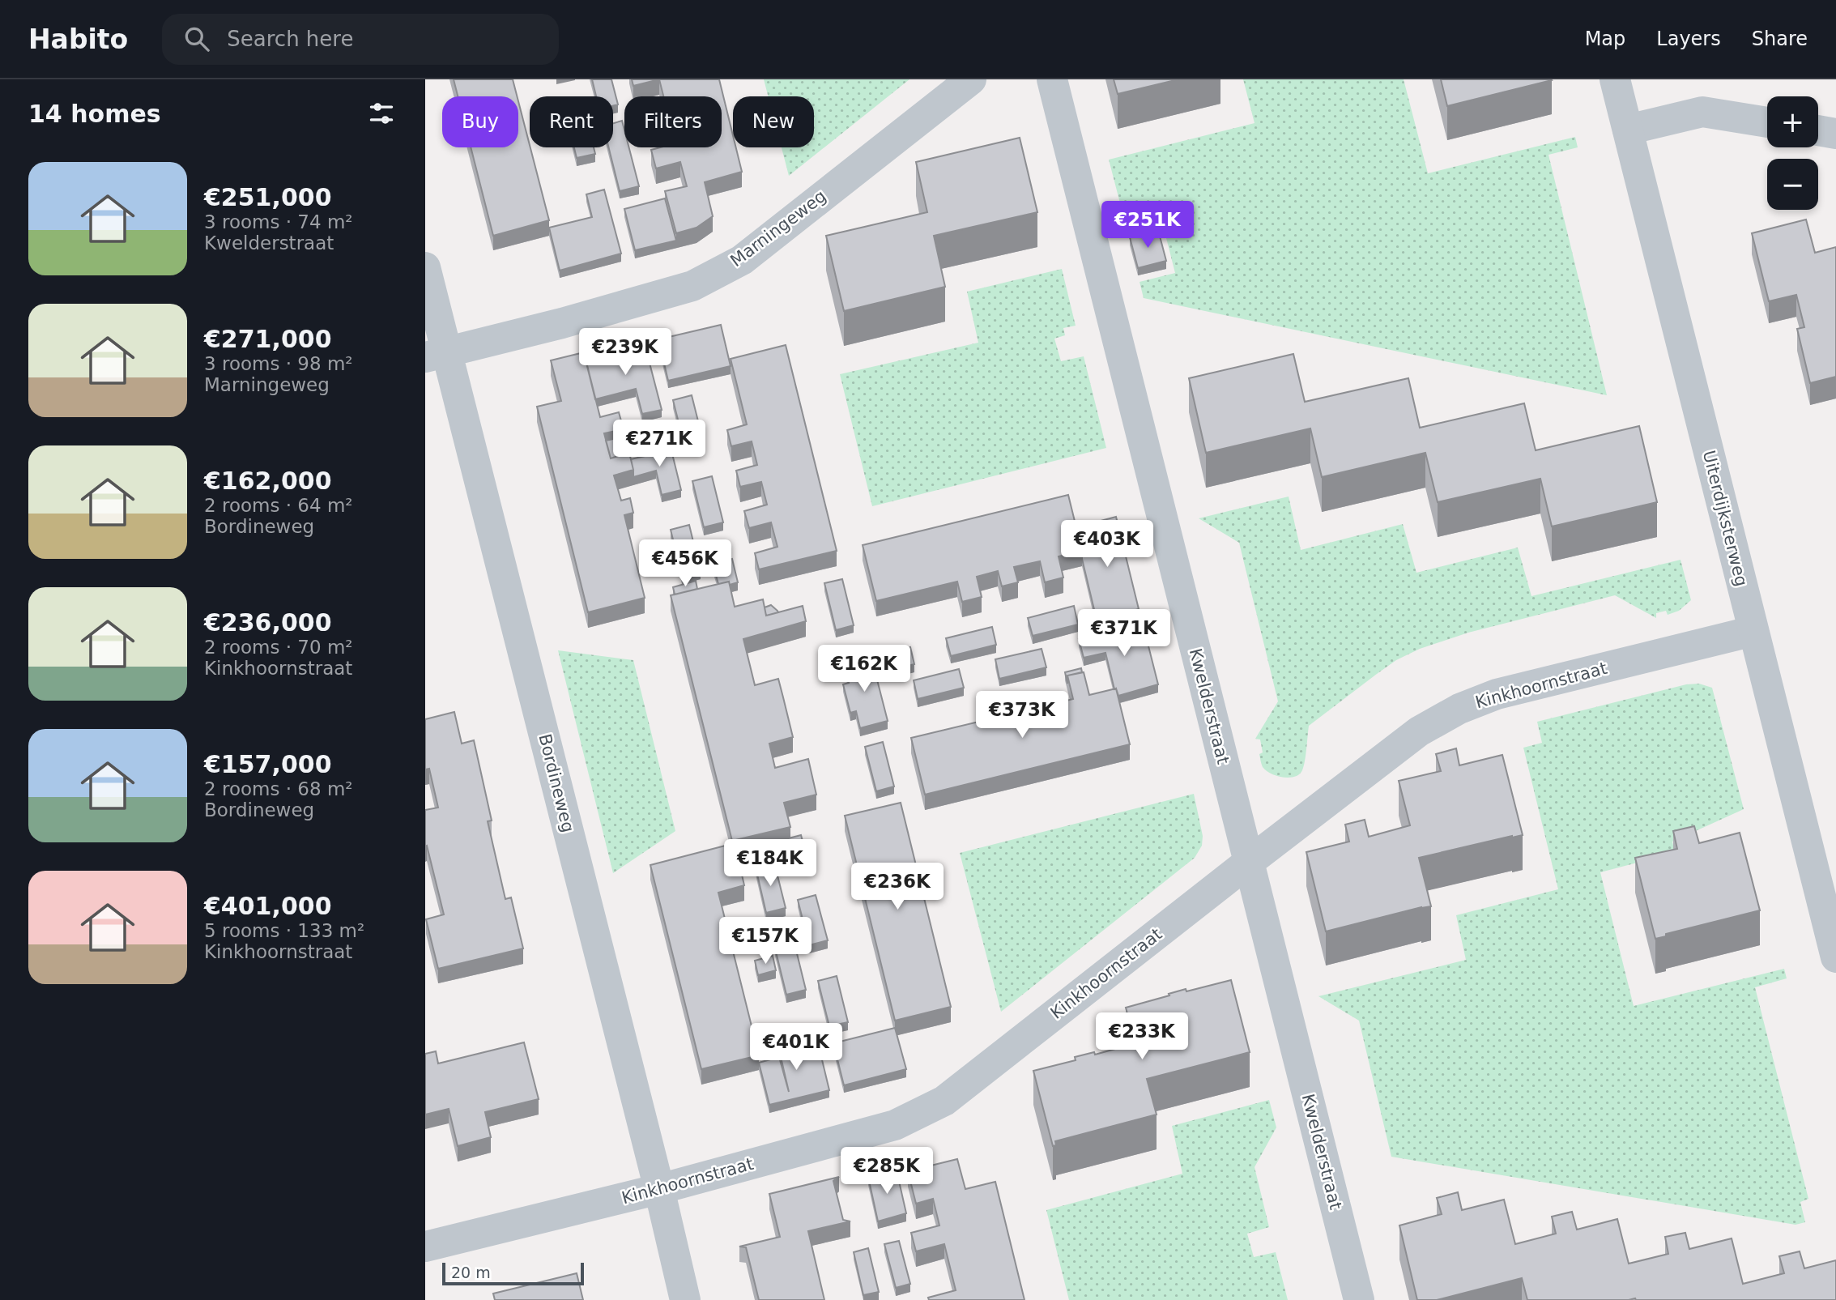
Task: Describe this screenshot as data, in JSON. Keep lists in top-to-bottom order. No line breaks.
{"streets":{"street":["Marningeweg","Uiterdijksterweg","Kinkhoornstraat","Kwelderstraat","Bordineweg"]},"crossings":[["Marningeweg","Bordineweg"],["Uiterdijksterweg","Kinkhoornstraat"],["Kinkhoornstraat","Kwelderstraat"],["Kinkhoornstraat","Bordineweg"]],"scale_bar":"20 m","page":{"header":"Habito","search":"Search here","nav":["Map","Layers","Share"],"heading":"14 homes","map_buttons":["+","−"],"chip":["Buy","Rent","Filters","New"],"list":[{"name":"€251,000","note":"3 rooms · 74 m² · Kwelderstraat"},{"name":"€271,000","note":"3 rooms · 98 m² · Marningeweg"},{"name":"€162,000","note":"2 rooms · 64 m² · Bordineweg"},{"name":"€236,000","note":"2 rooms · 70 m² · Kinkhoornstraat"},{"name":"€157,000","note":"2 rooms · 68 m² · Bordineweg"},{"name":"€401,000","note":"5 rooms · 133 m² · Kinkhoornstraat"}],"price":["€251K","€239K","€271K","€403K","€456K","€371K","€162K","€373K","€184K","€236K","€157K","€233K","€401K","€285K"],"scale":"20 m"}}
